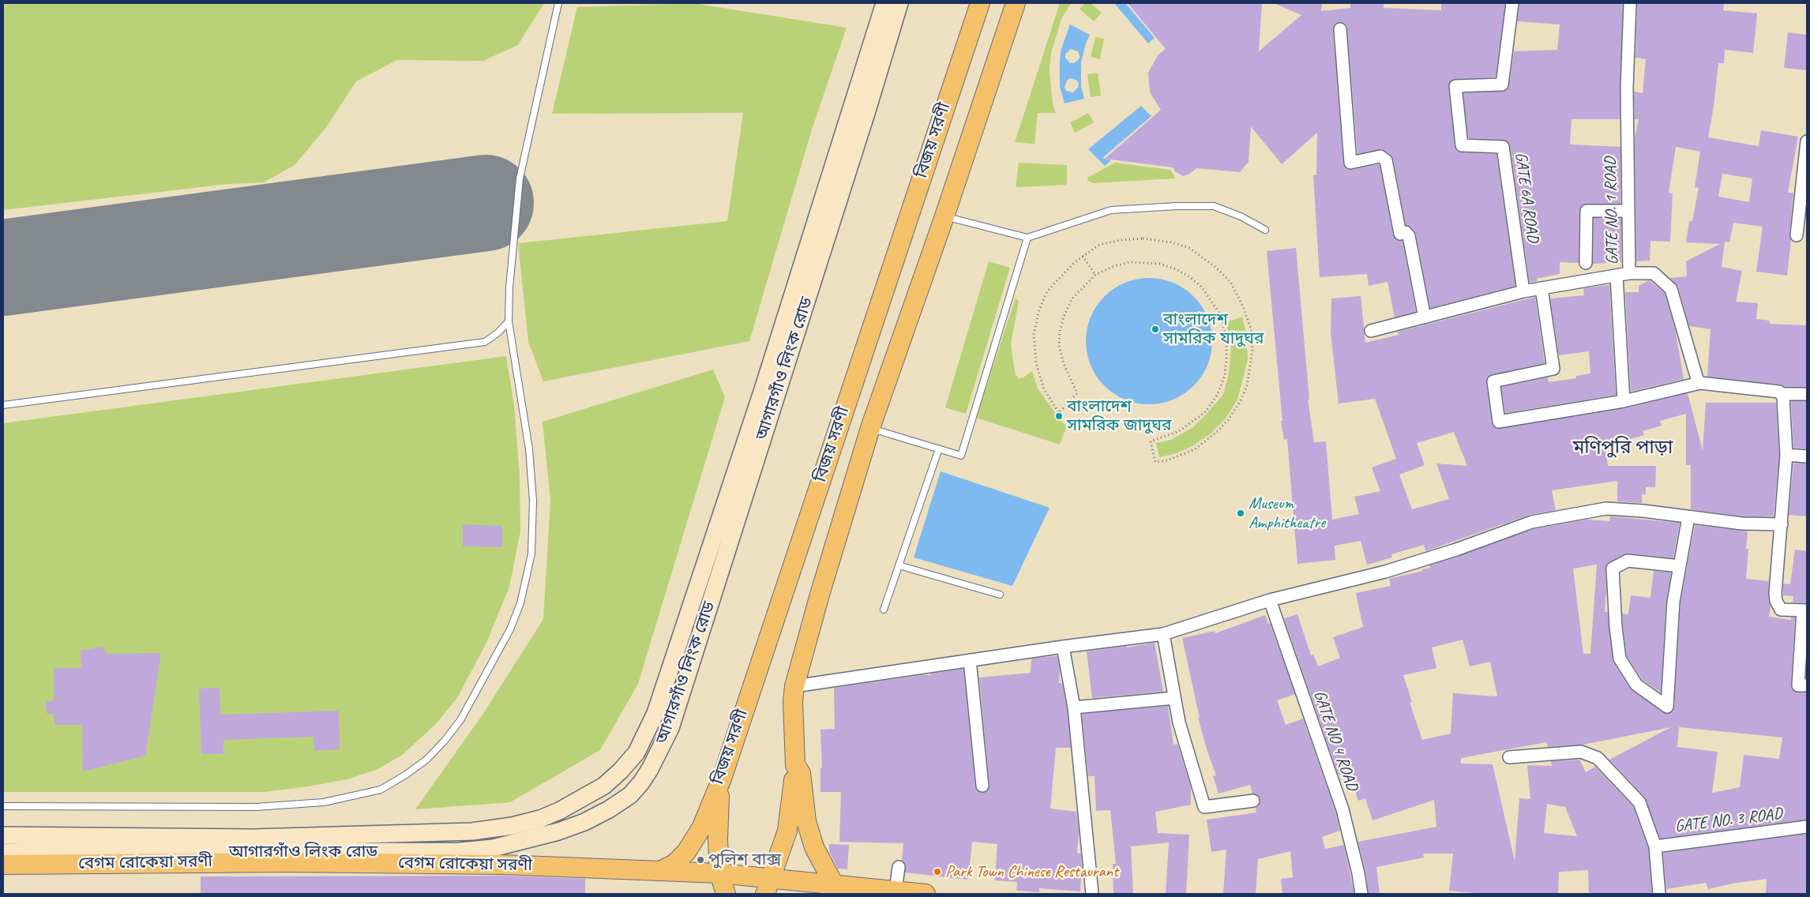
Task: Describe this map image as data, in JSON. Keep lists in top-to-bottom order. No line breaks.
{"streets":{"main road":["বিজয় সরণী","আগারগাঁও লিংক রোড","বেগম রোকেয়া সরণী"],"street":["GATE 6A ROAD","GATE NO. 1 ROAD","GATE NO 4 ROAD","GATE NO. 3 ROAD"]},"crossings":[["বিজয় সরণী","বেগম রোকেয়া সরণী"]],"districts":["মণিপুরি পাড়া"],"places":["বাংলাদেশ সামরিক যাদুঘর","বাংলাদেশ সামরিক জাদুঘর","Museum Amphitheatre","পুলিশ বাক্স","Park Town Chinese Restaurant"]}
